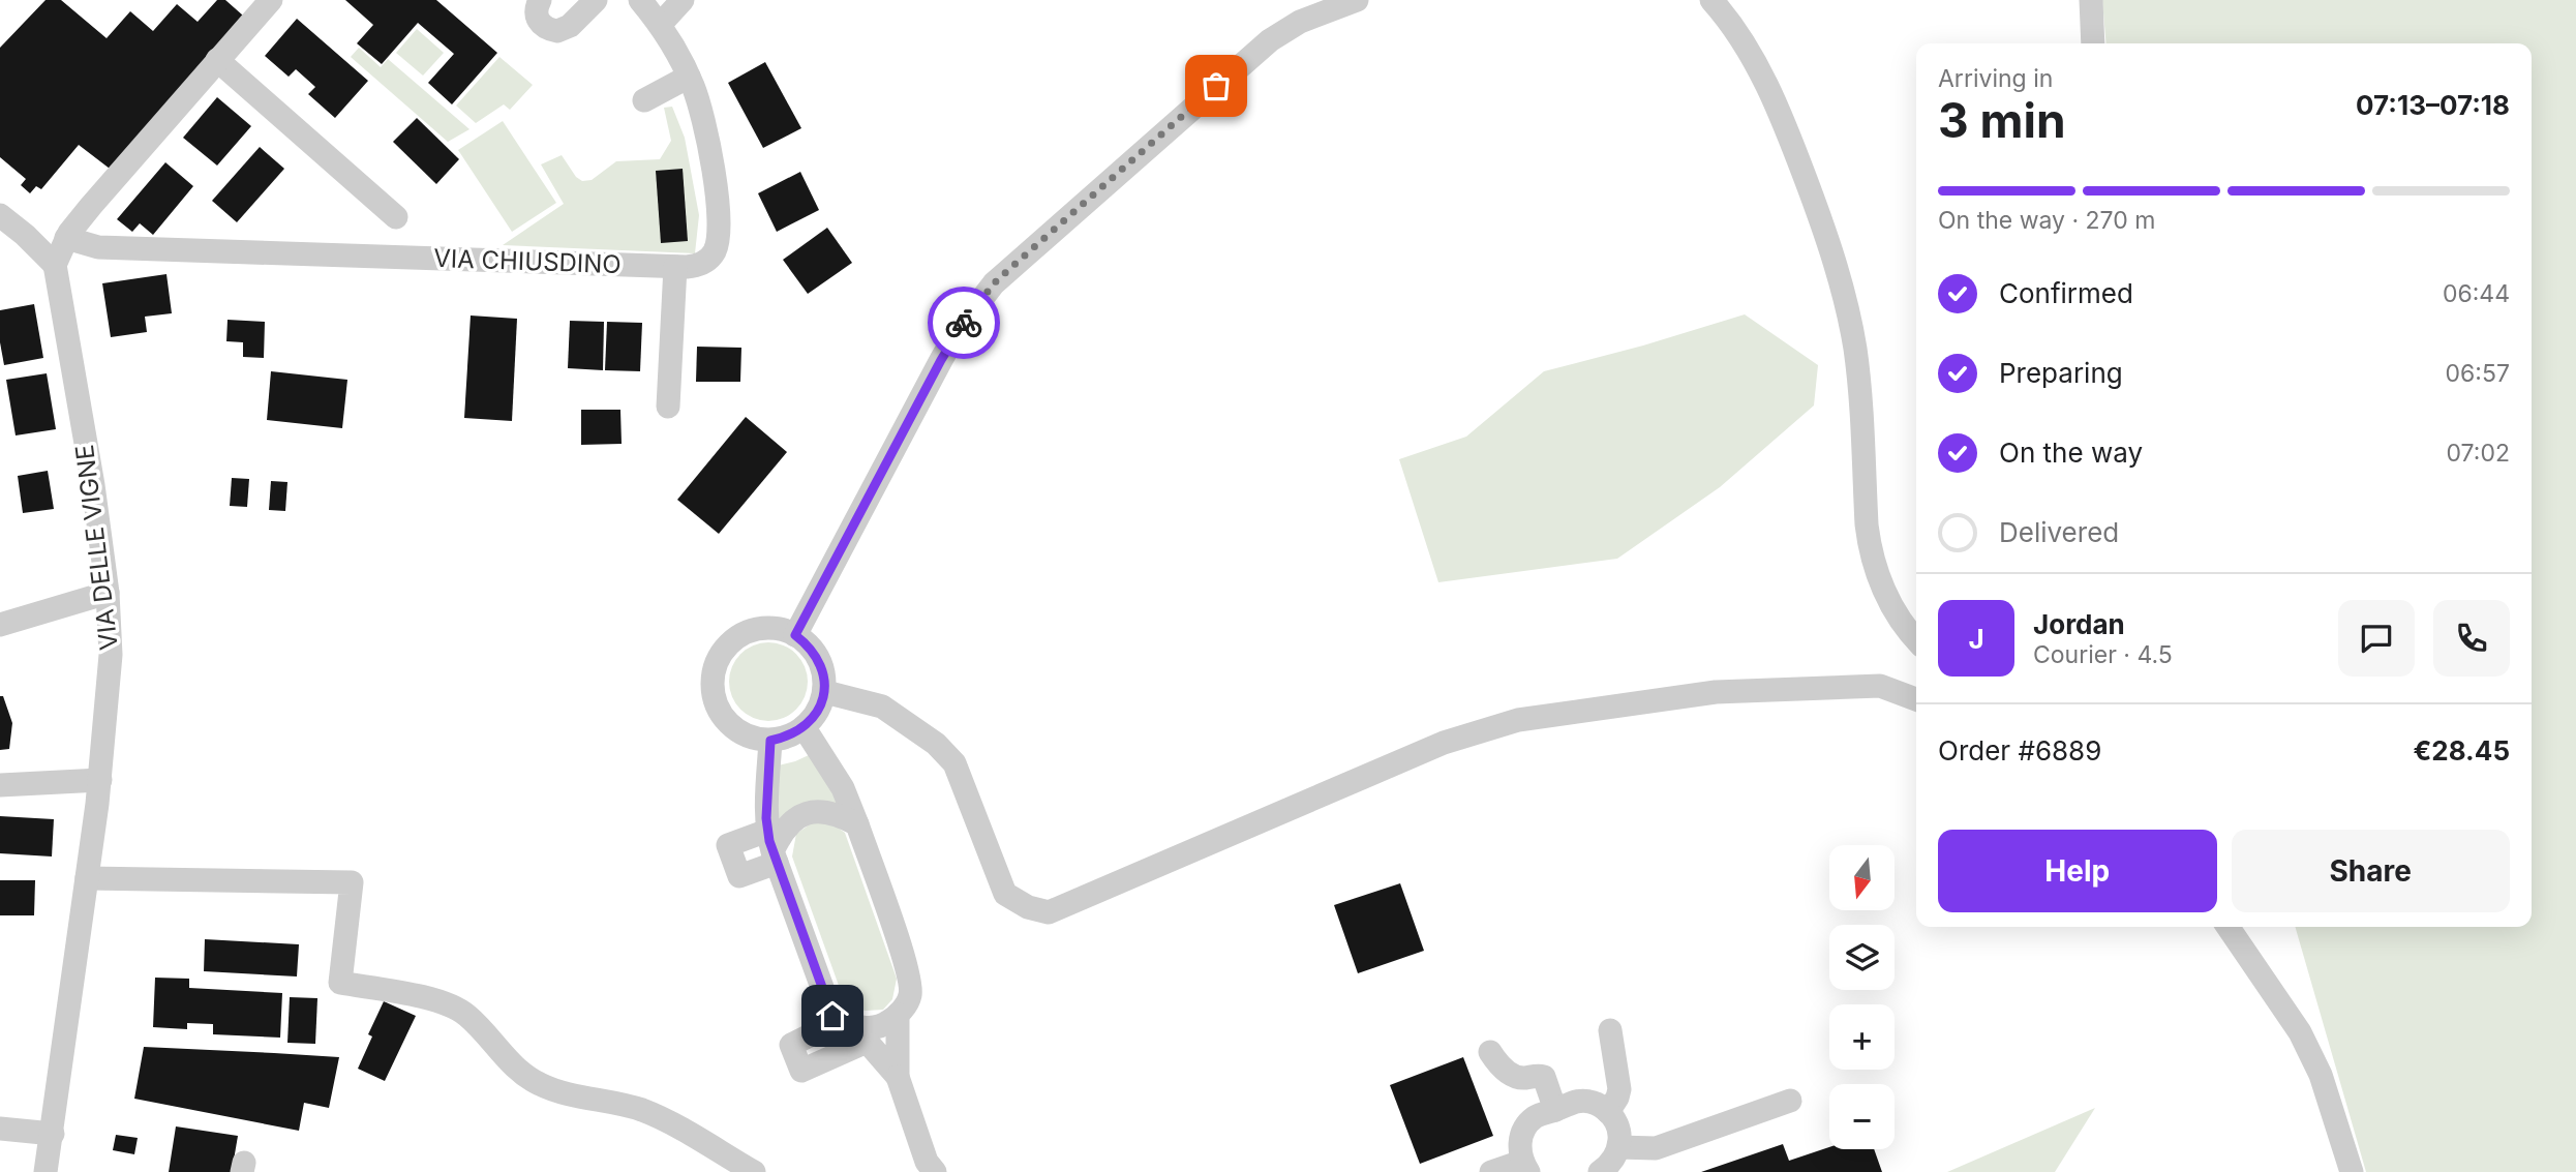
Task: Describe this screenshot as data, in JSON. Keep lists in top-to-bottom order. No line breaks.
{"streets":{"street":["VIA CHIUSDINO","VIA DELLE VIGNE"]},"north":"bottom","page":{"heading":["3 min","Arriving in","07:13–07:18"],"panel":["Jordan","Courier · 4.5","Order #6889","€28.45"],"bar":"On the way · 270 m","list":[["Confirmed","06:44"],["Preparing","06:57"],["On the way","07:02"],"Delivered"],"round":"J","buttons":["Help","Share"],"map_buttons":["+","−"]}}
